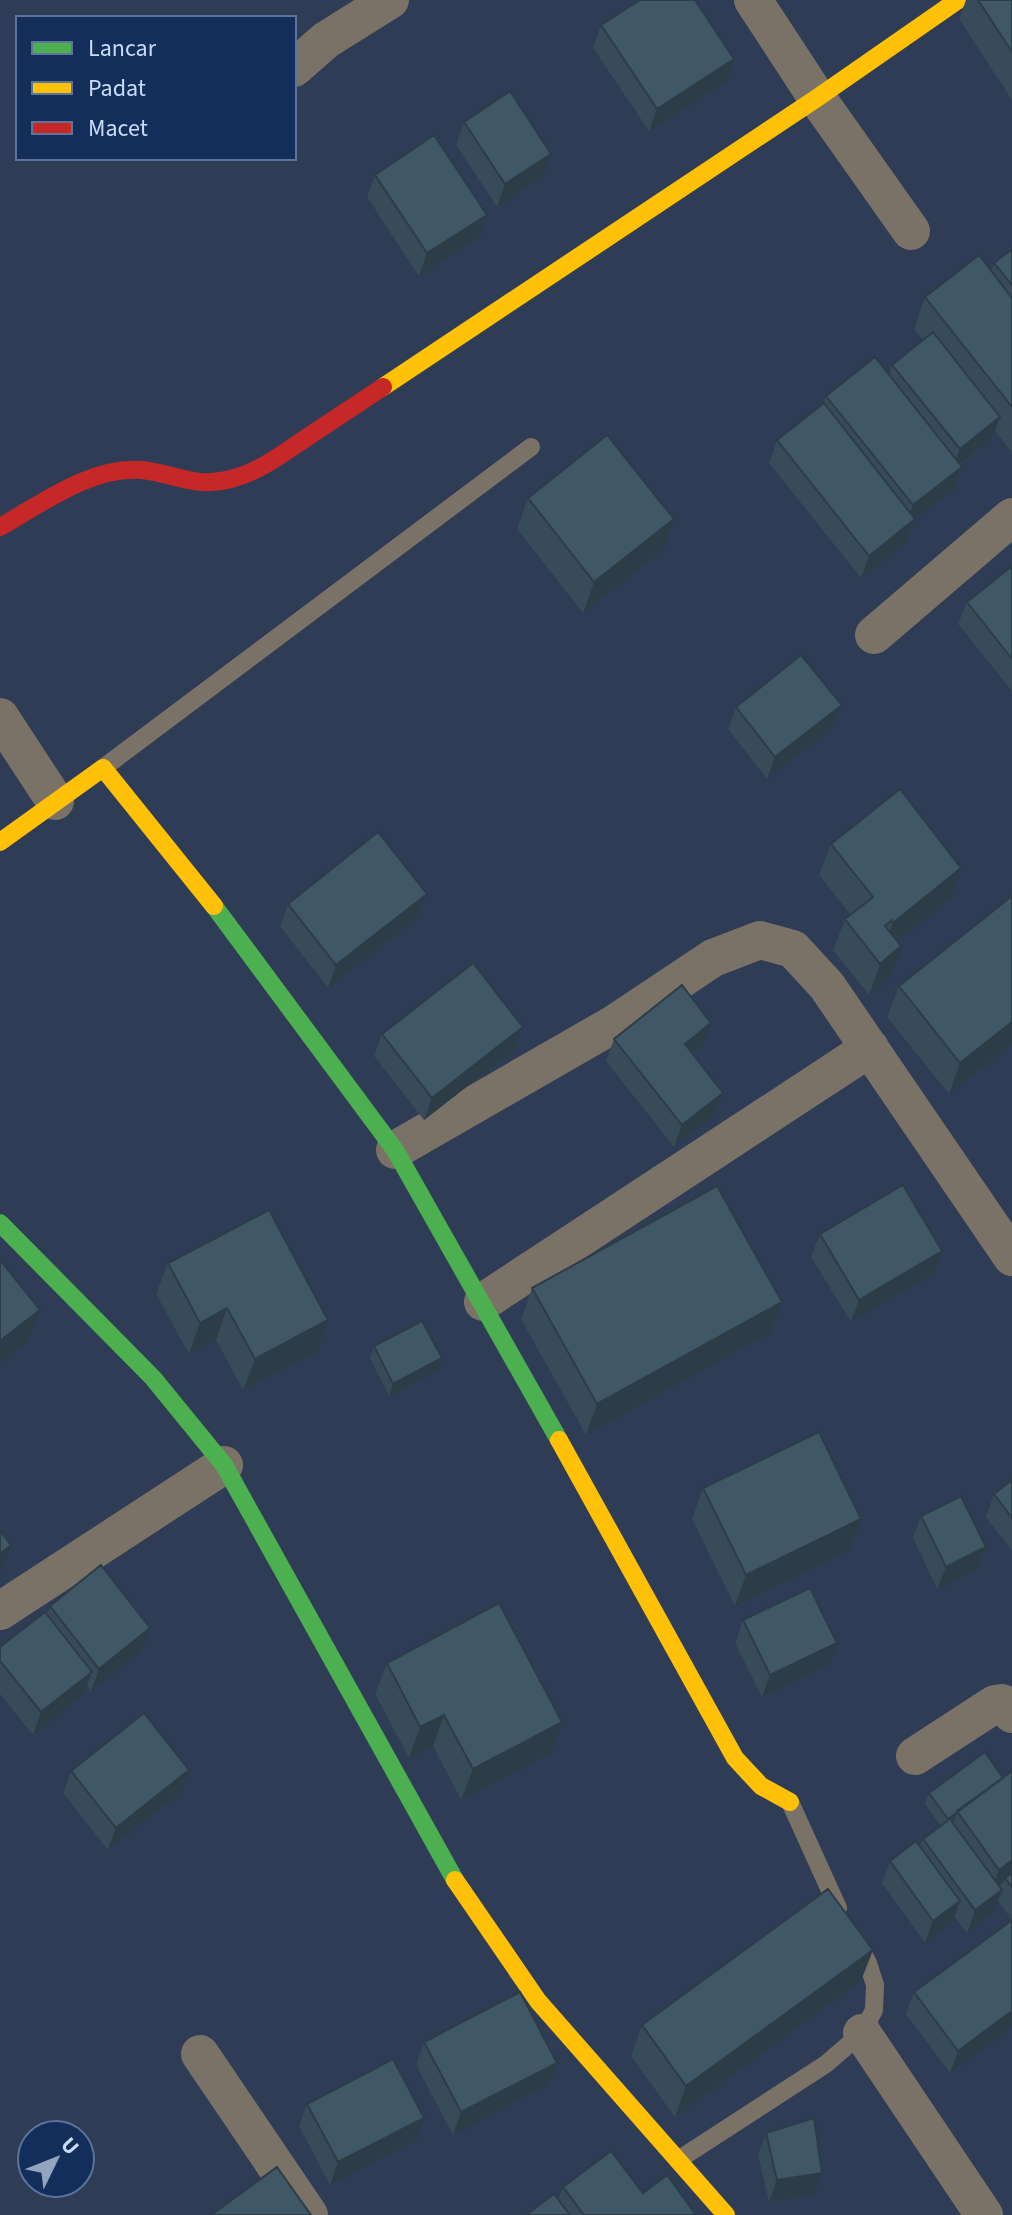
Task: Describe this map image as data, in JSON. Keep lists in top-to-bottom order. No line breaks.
{"legend":["Lancar","Padat","Macet"],"north":"top right"}
